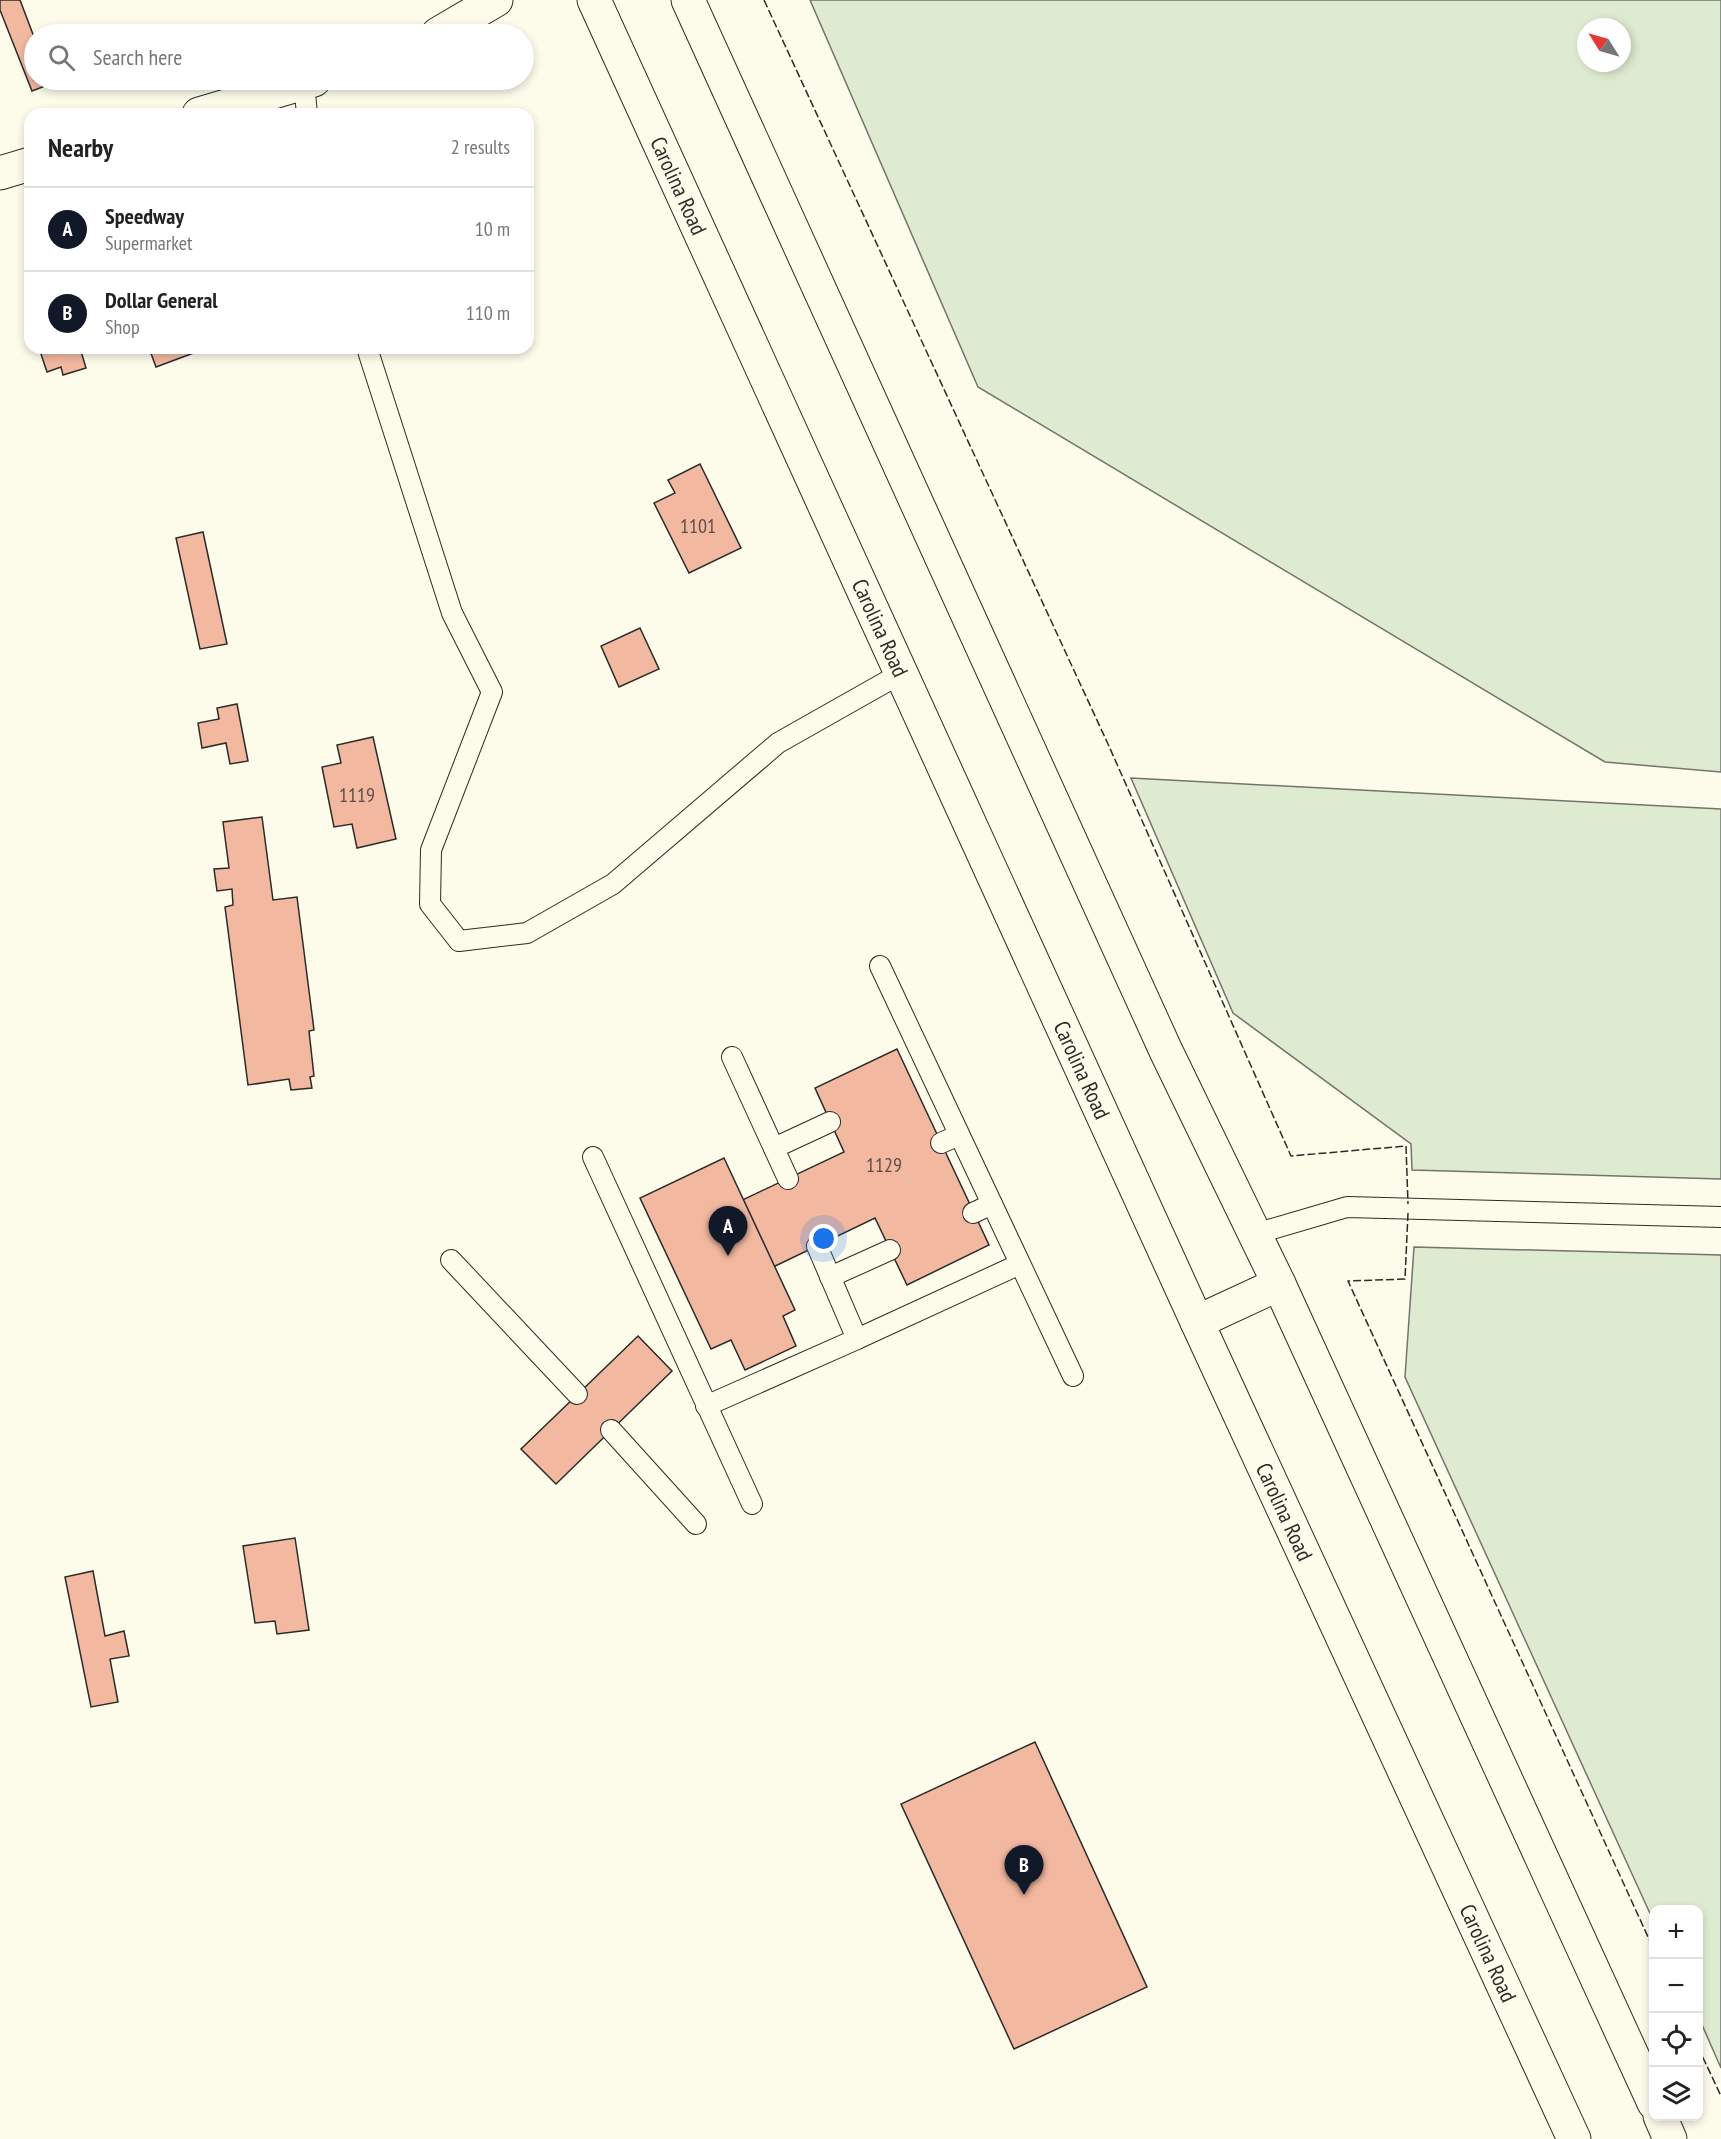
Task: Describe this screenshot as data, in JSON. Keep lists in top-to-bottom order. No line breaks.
{"streets":{"main road":["Carolina Road"]},"house_numbers":["1101","1119","1129"],"north":"top left","page":{"search":"Search here","heading":["Nearby","2 results"],"list":[{"mark":"A","name":"Speedway","note":"Supermarket","value":"10 m"},{"mark":"B","name":"Dollar General","note":"Shop","value":"110 m"}],"pins":["A","B"],"map_buttons":["+","−"]}}
